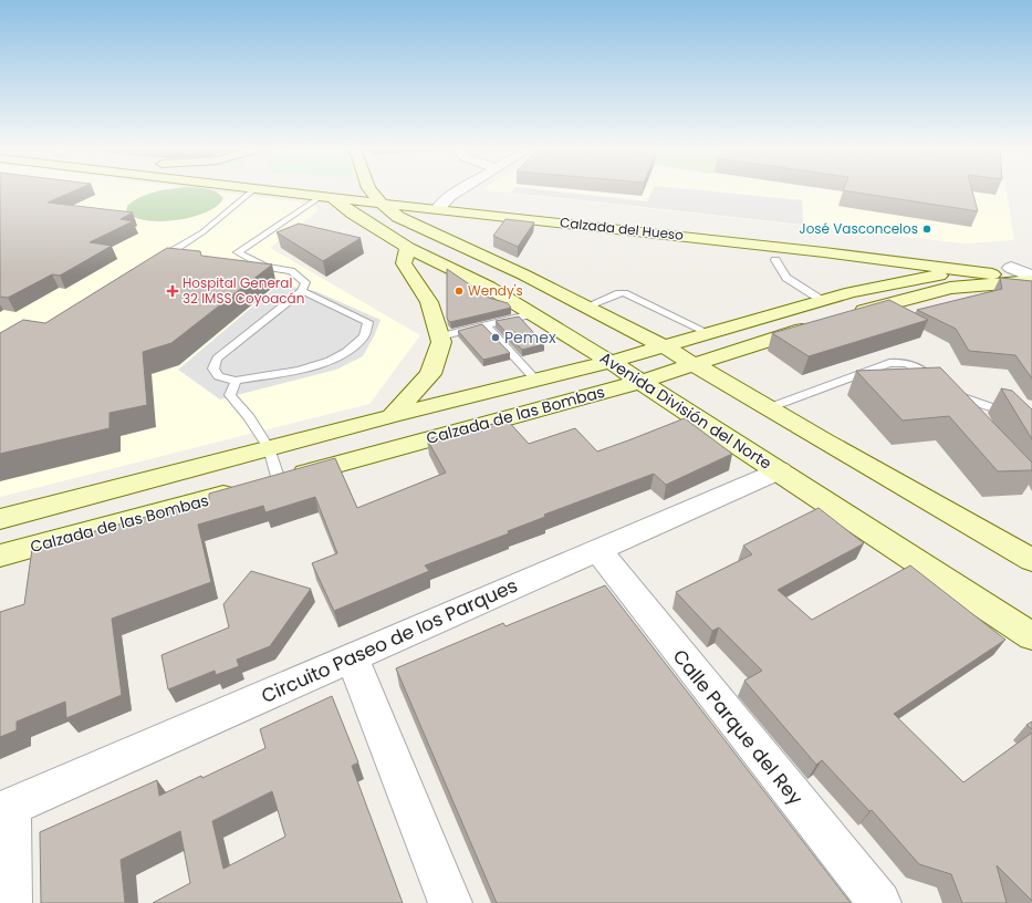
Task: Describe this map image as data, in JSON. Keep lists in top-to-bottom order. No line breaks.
{"streets":{"main road":["Calzada del Hueso","Avenida División del Norte","Calzada de las Bombas"],"street":["Circuito Paseo de los Parques","Calle Parque del Rey"]},"crossings":[["Calzada del Hueso","Calzada de las Bombas"],["Avenida División del Norte","Calzada de las Bombas"],["Avenida División del Norte","Circuito Paseo de los Parques"],["Circuito Paseo de los Parques","Calle Parque del Rey"]],"places":{"other":["José Vasconcelos","Wendy's","Pemex"],"health":["Hospital General 32 IMSS Coyoacán"]}}
